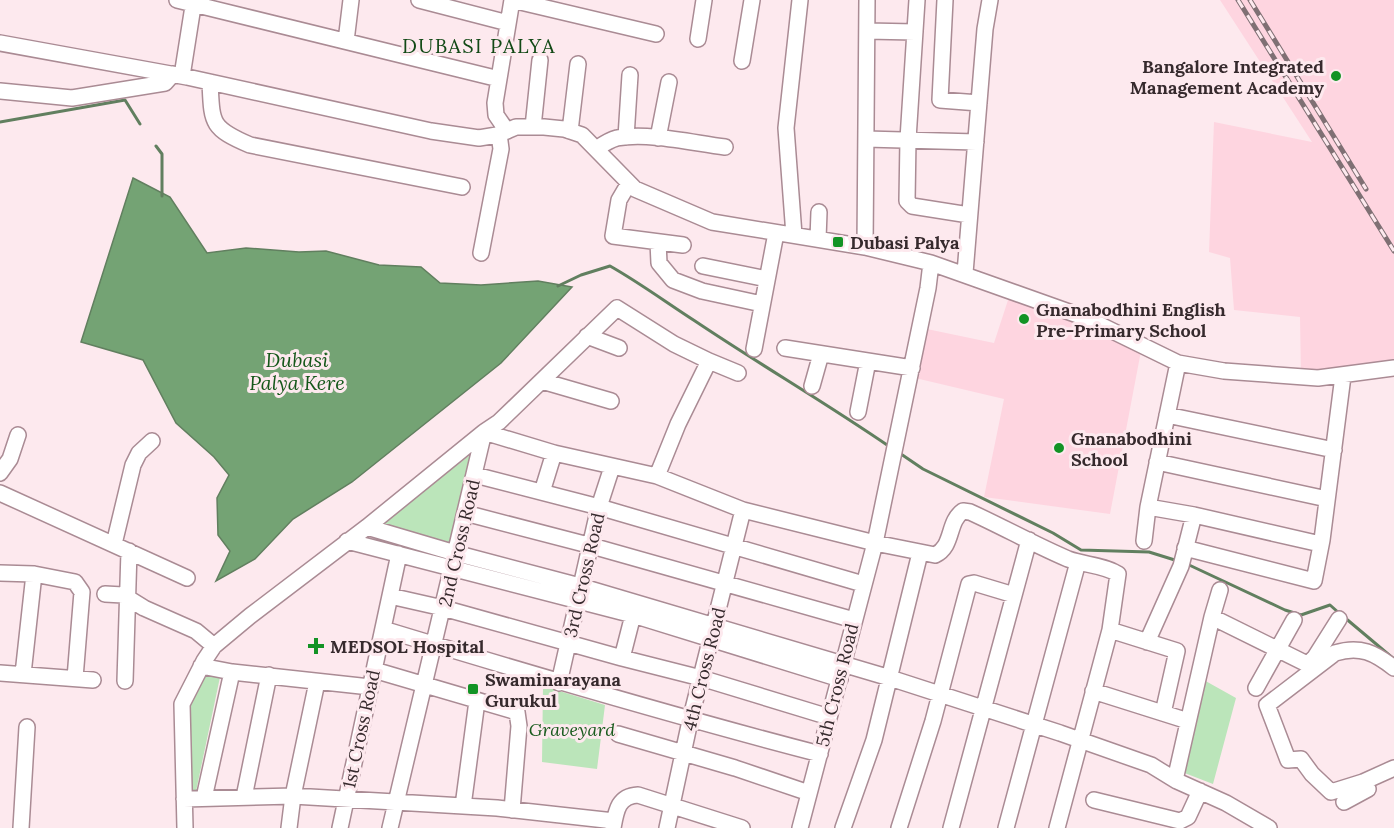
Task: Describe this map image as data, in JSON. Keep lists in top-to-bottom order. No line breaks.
{"streets":{"street":["2nd Cross Road","3rd Cross Road","4th Cross Road","5th Cross Road","1st Cross Road"]},"districts":["DUBASI PALYA"],"water":["Dubasi Palya Kere"],"parks":["Graveyard"],"places":{"other":["Bangalore Integrated Management Academy","Gnanabodhini English Pre-Primary School","Gnanabodhini School"],"transit":["Dubasi Palya","Swaminarayana Gurukul"],"health":["MEDSOL Hospital"]}}
